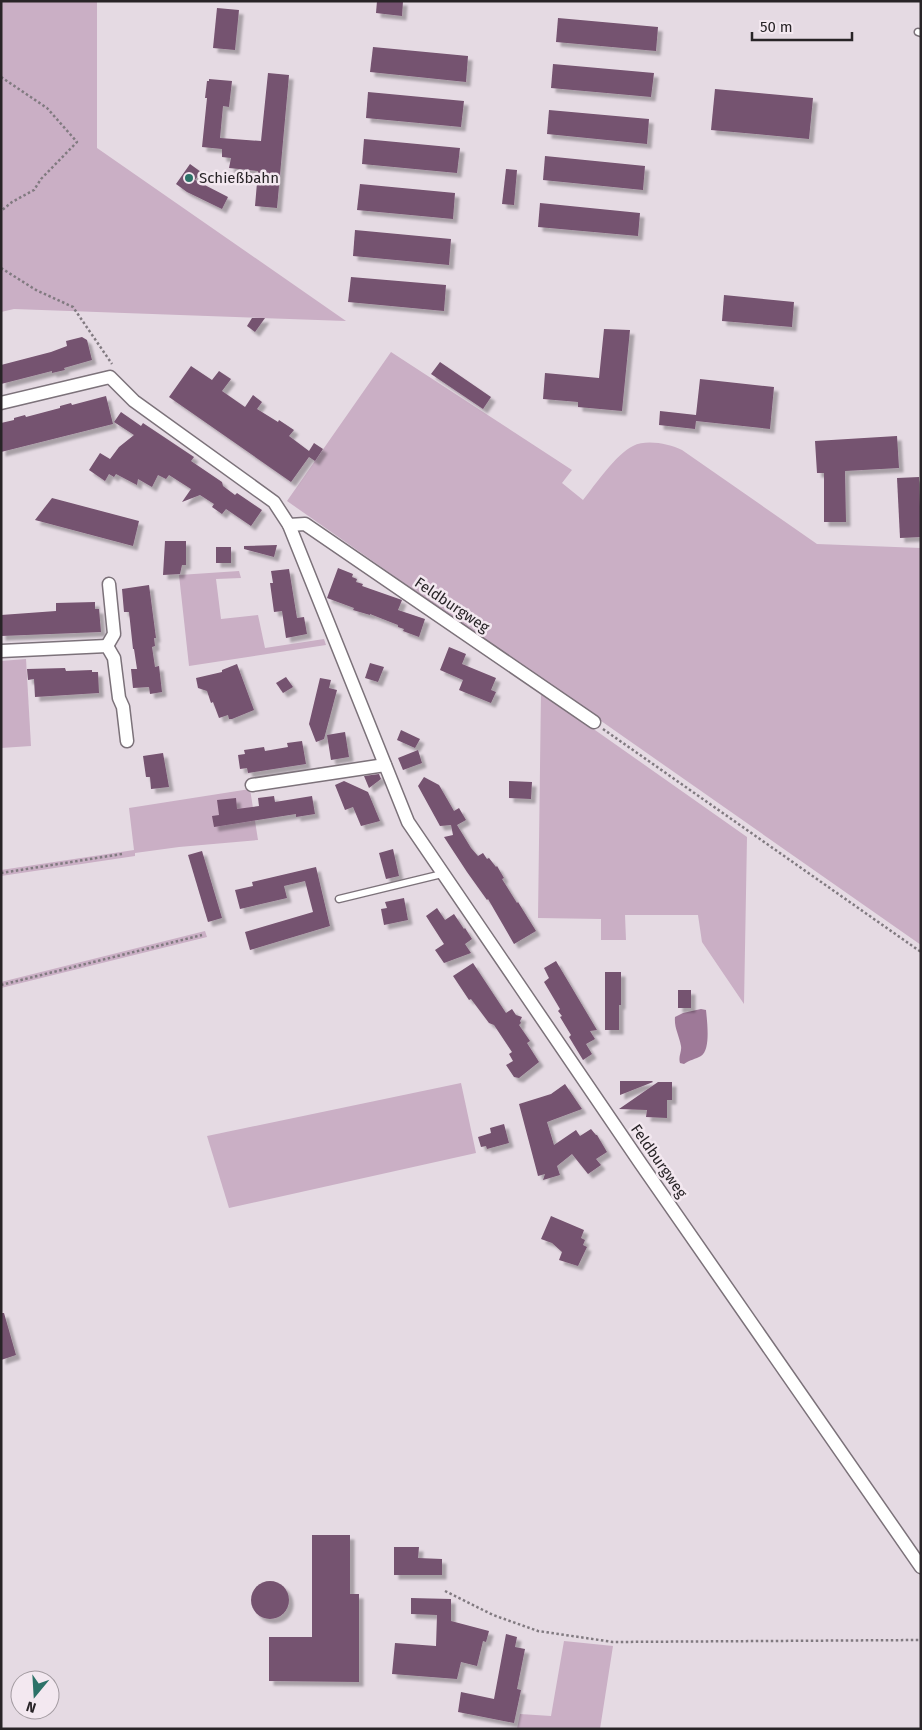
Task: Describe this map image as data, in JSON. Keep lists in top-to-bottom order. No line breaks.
{"streets":{"street":["Feldburgweg"]},"places":["Schießbahn"],"scale_bar":"50 m","north":"bottom"}
